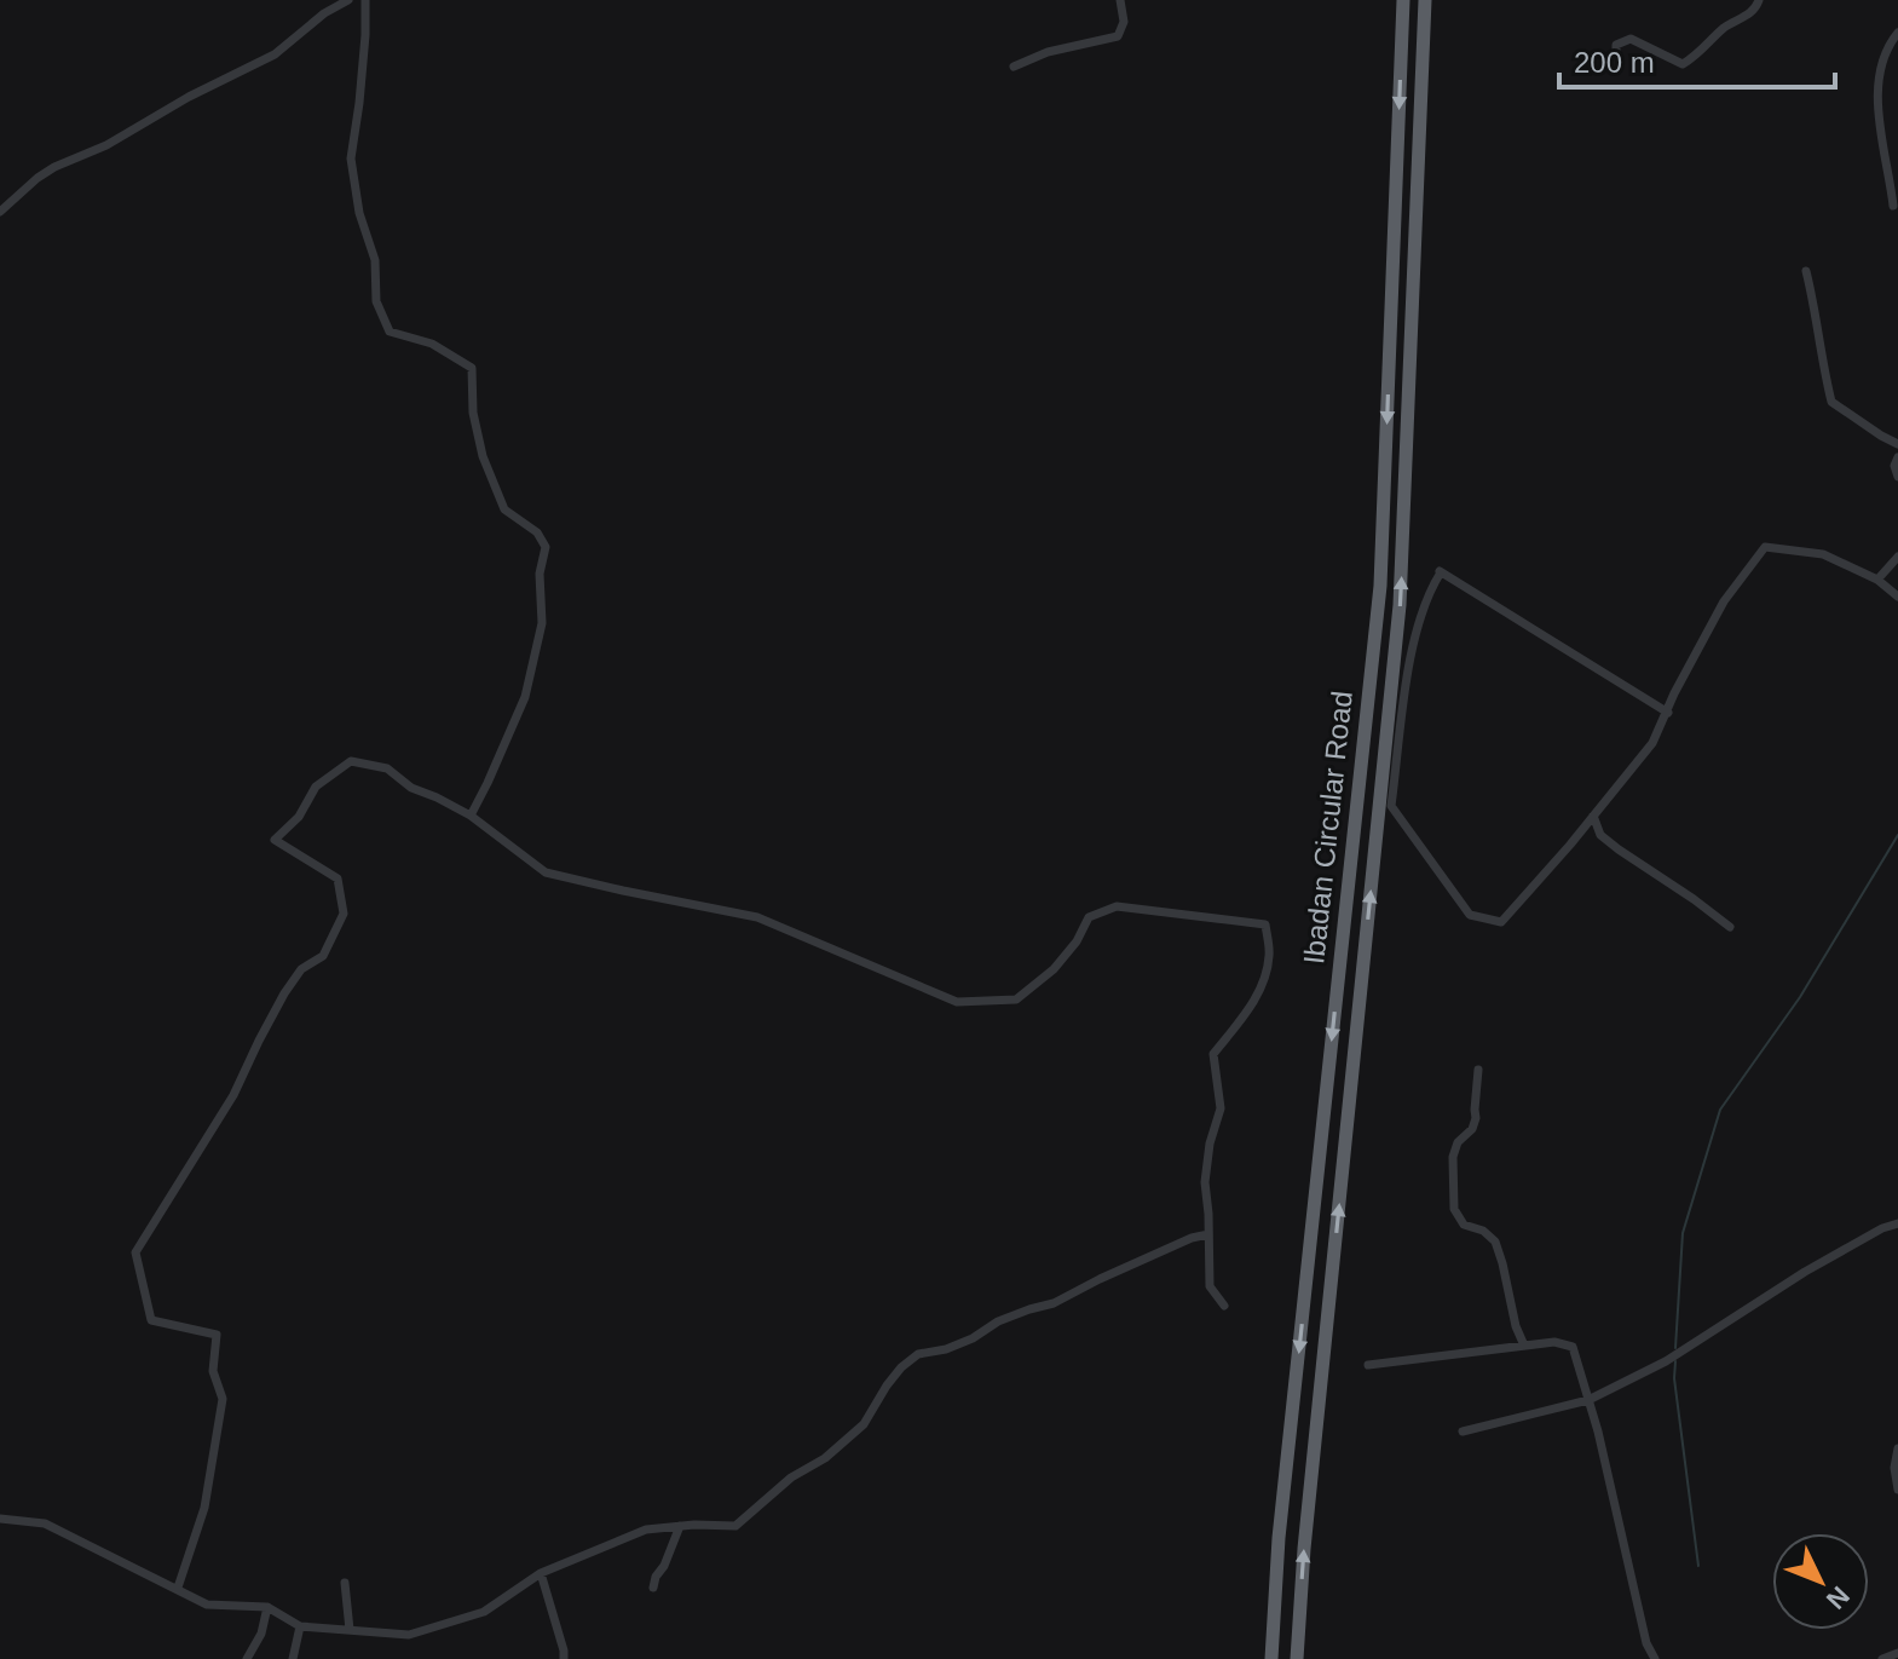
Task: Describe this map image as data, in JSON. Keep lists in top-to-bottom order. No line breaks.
{"streets":{"highway":["Ibadan Circular Road"]},"scale_bar":"200 m","north":"bottom right"}
